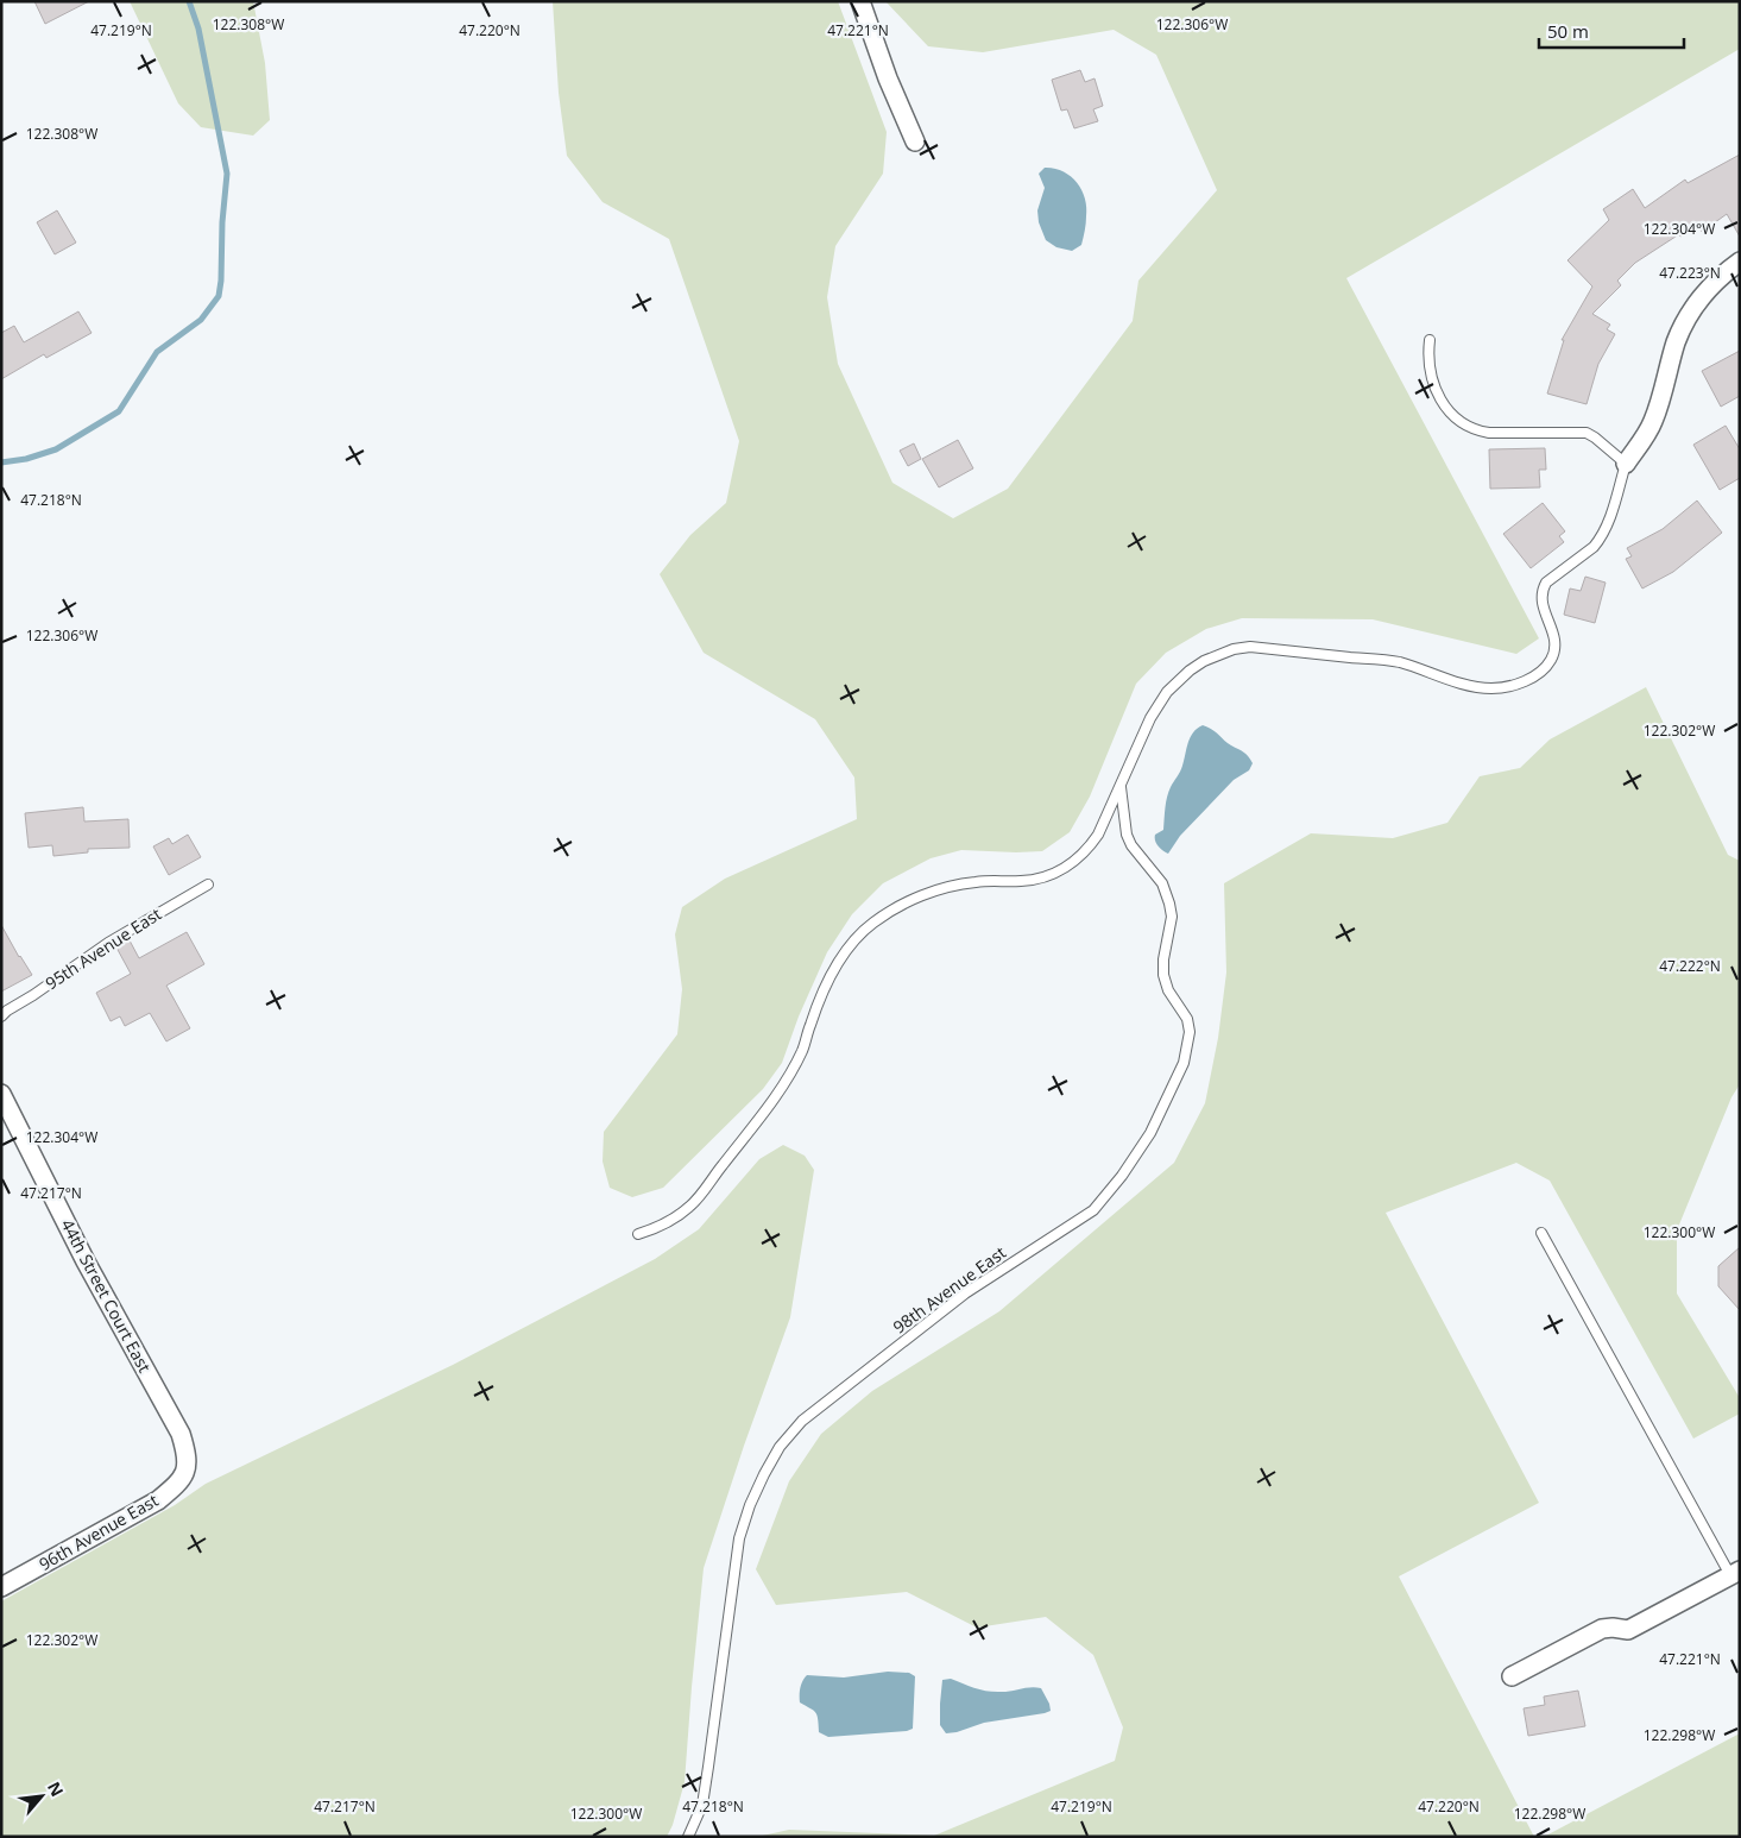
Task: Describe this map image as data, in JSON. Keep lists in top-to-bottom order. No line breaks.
{"streets":{"street":["44th Street Court East","96th Avenue East"],"lane":["95th Avenue East","98th Avenue East"]},"crossings":[["44th Street Court East","96th Avenue East"]],"scale_bar":"50 m","north":"top right","coordinates":["122.308°W","122.306°W","47.219°N","47.220°N","47.221°N","122.304°W","47.223°N","47.218°N","122.302°W","47.222°N","47.217°N","122.300°W","122.298°W"]}
